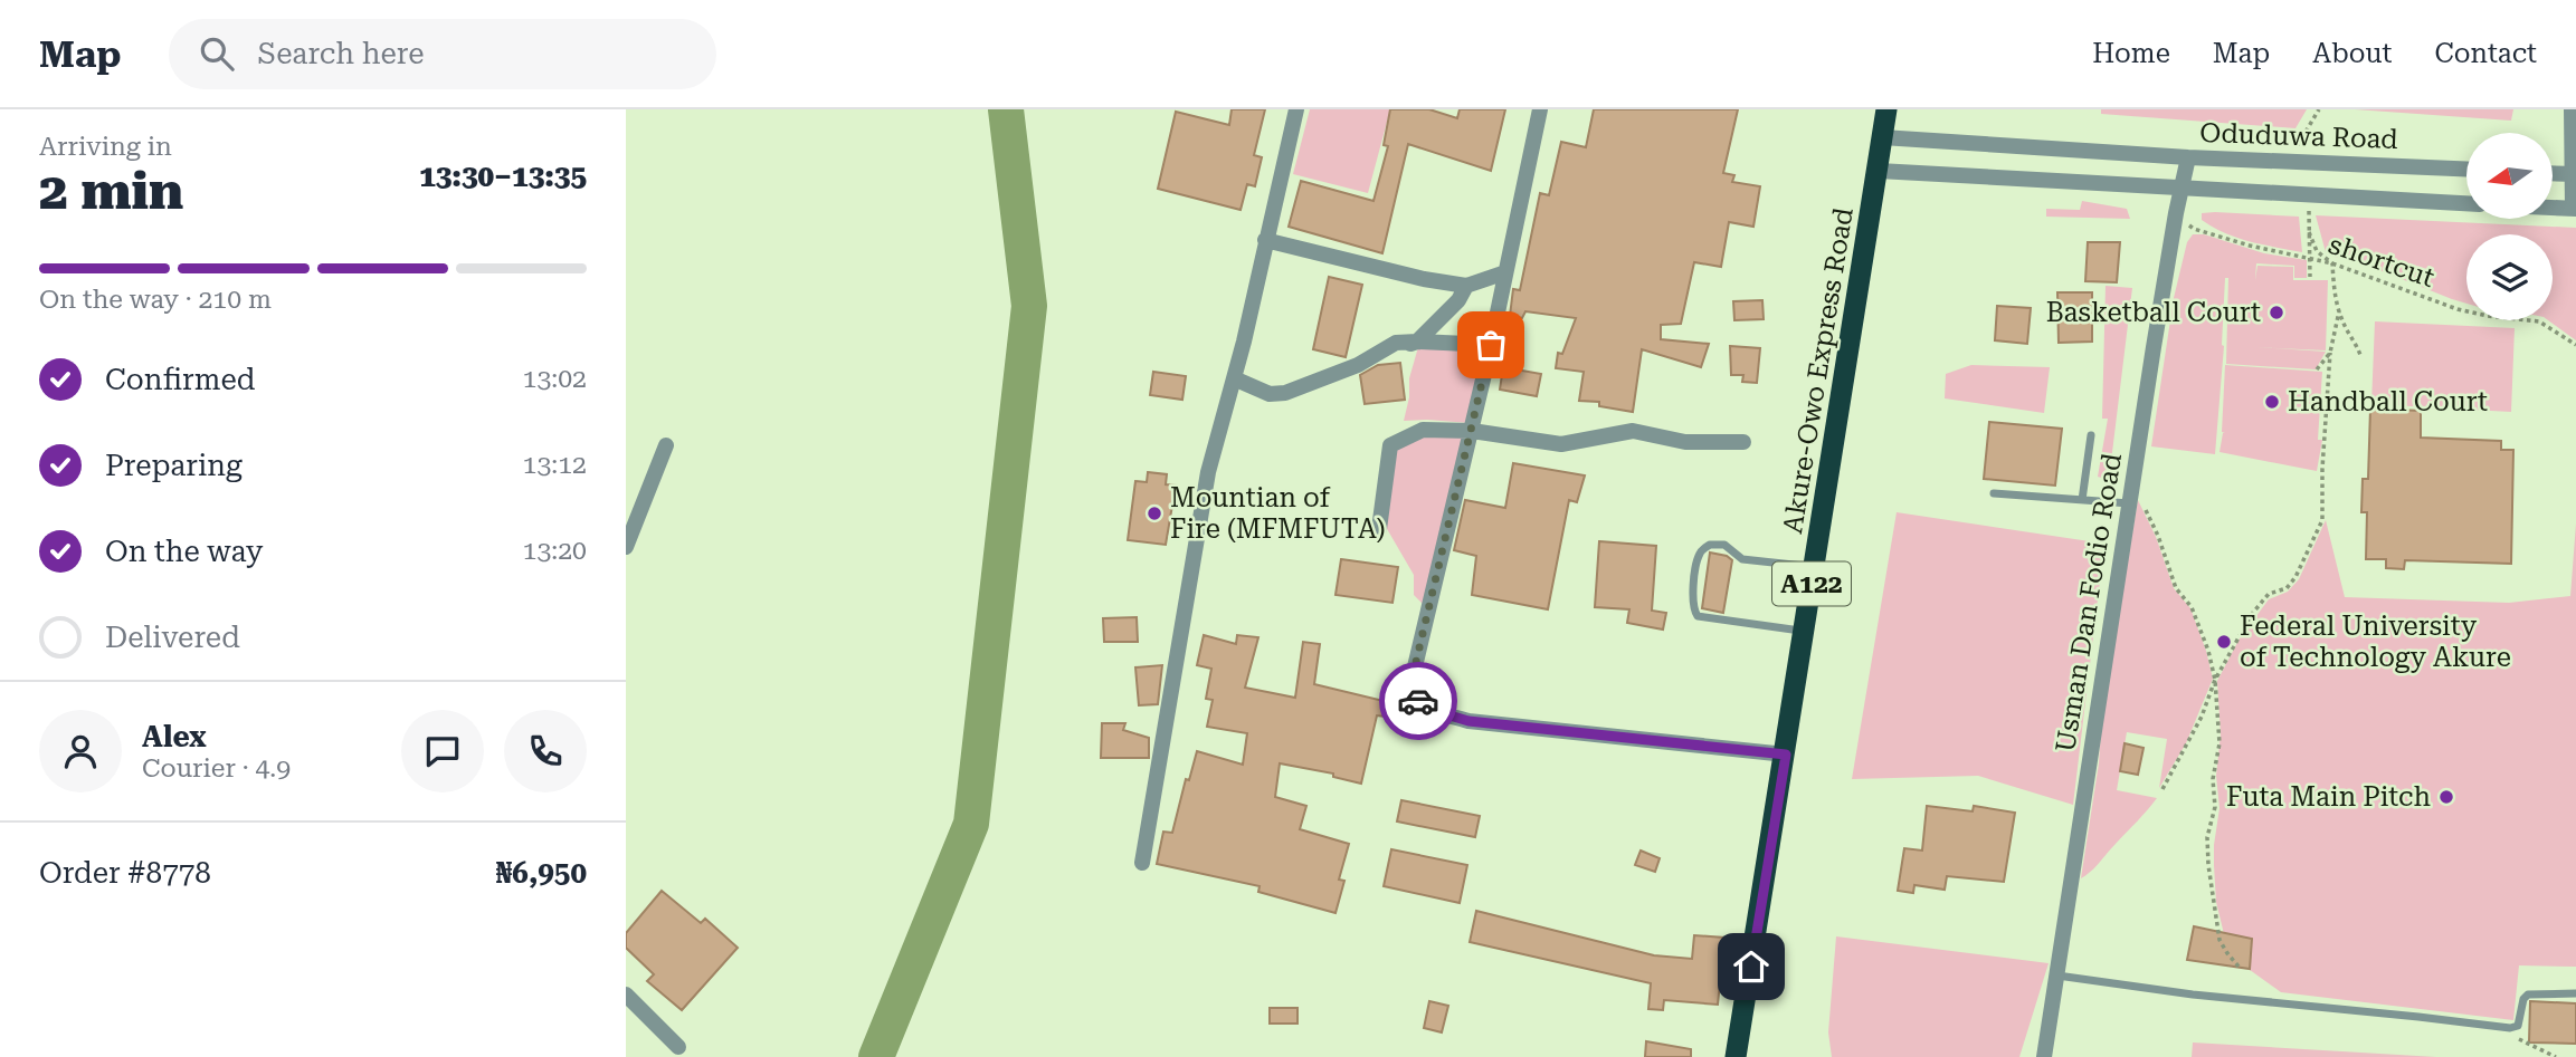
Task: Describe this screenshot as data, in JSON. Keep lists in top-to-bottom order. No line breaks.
{"streets":{"highway":["Akure-Owo Express Road","A122"],"street":["Oduduwa Road","Usman Dan Fodio Road"],"path":["shortcut"]},"crossings":[["Oduduwa Road","Akure-Owo Express Road"],["Oduduwa Road","Usman Dan Fodio Road"],["shortcut","Usman Dan Fodio Road"]],"places":["Basketball Court","Handball Court","Mountian of Fire (MFMFUTA)","Federal University of Technology Akure","Futa Main Pitch"],"north":"left","page":{"header":"Map","search":"Search here","nav":["Home","Map","About","Contact"],"heading":["2 min","Arriving in","13:30–13:35"],"panel":["Alex","Courier · 4.9","Order #8778","₦6,950"],"bar":"On the way · 210 m","list":[["Confirmed","13:02"],["Preparing","13:12"],["On the way","13:20"],"Delivered"]}}
